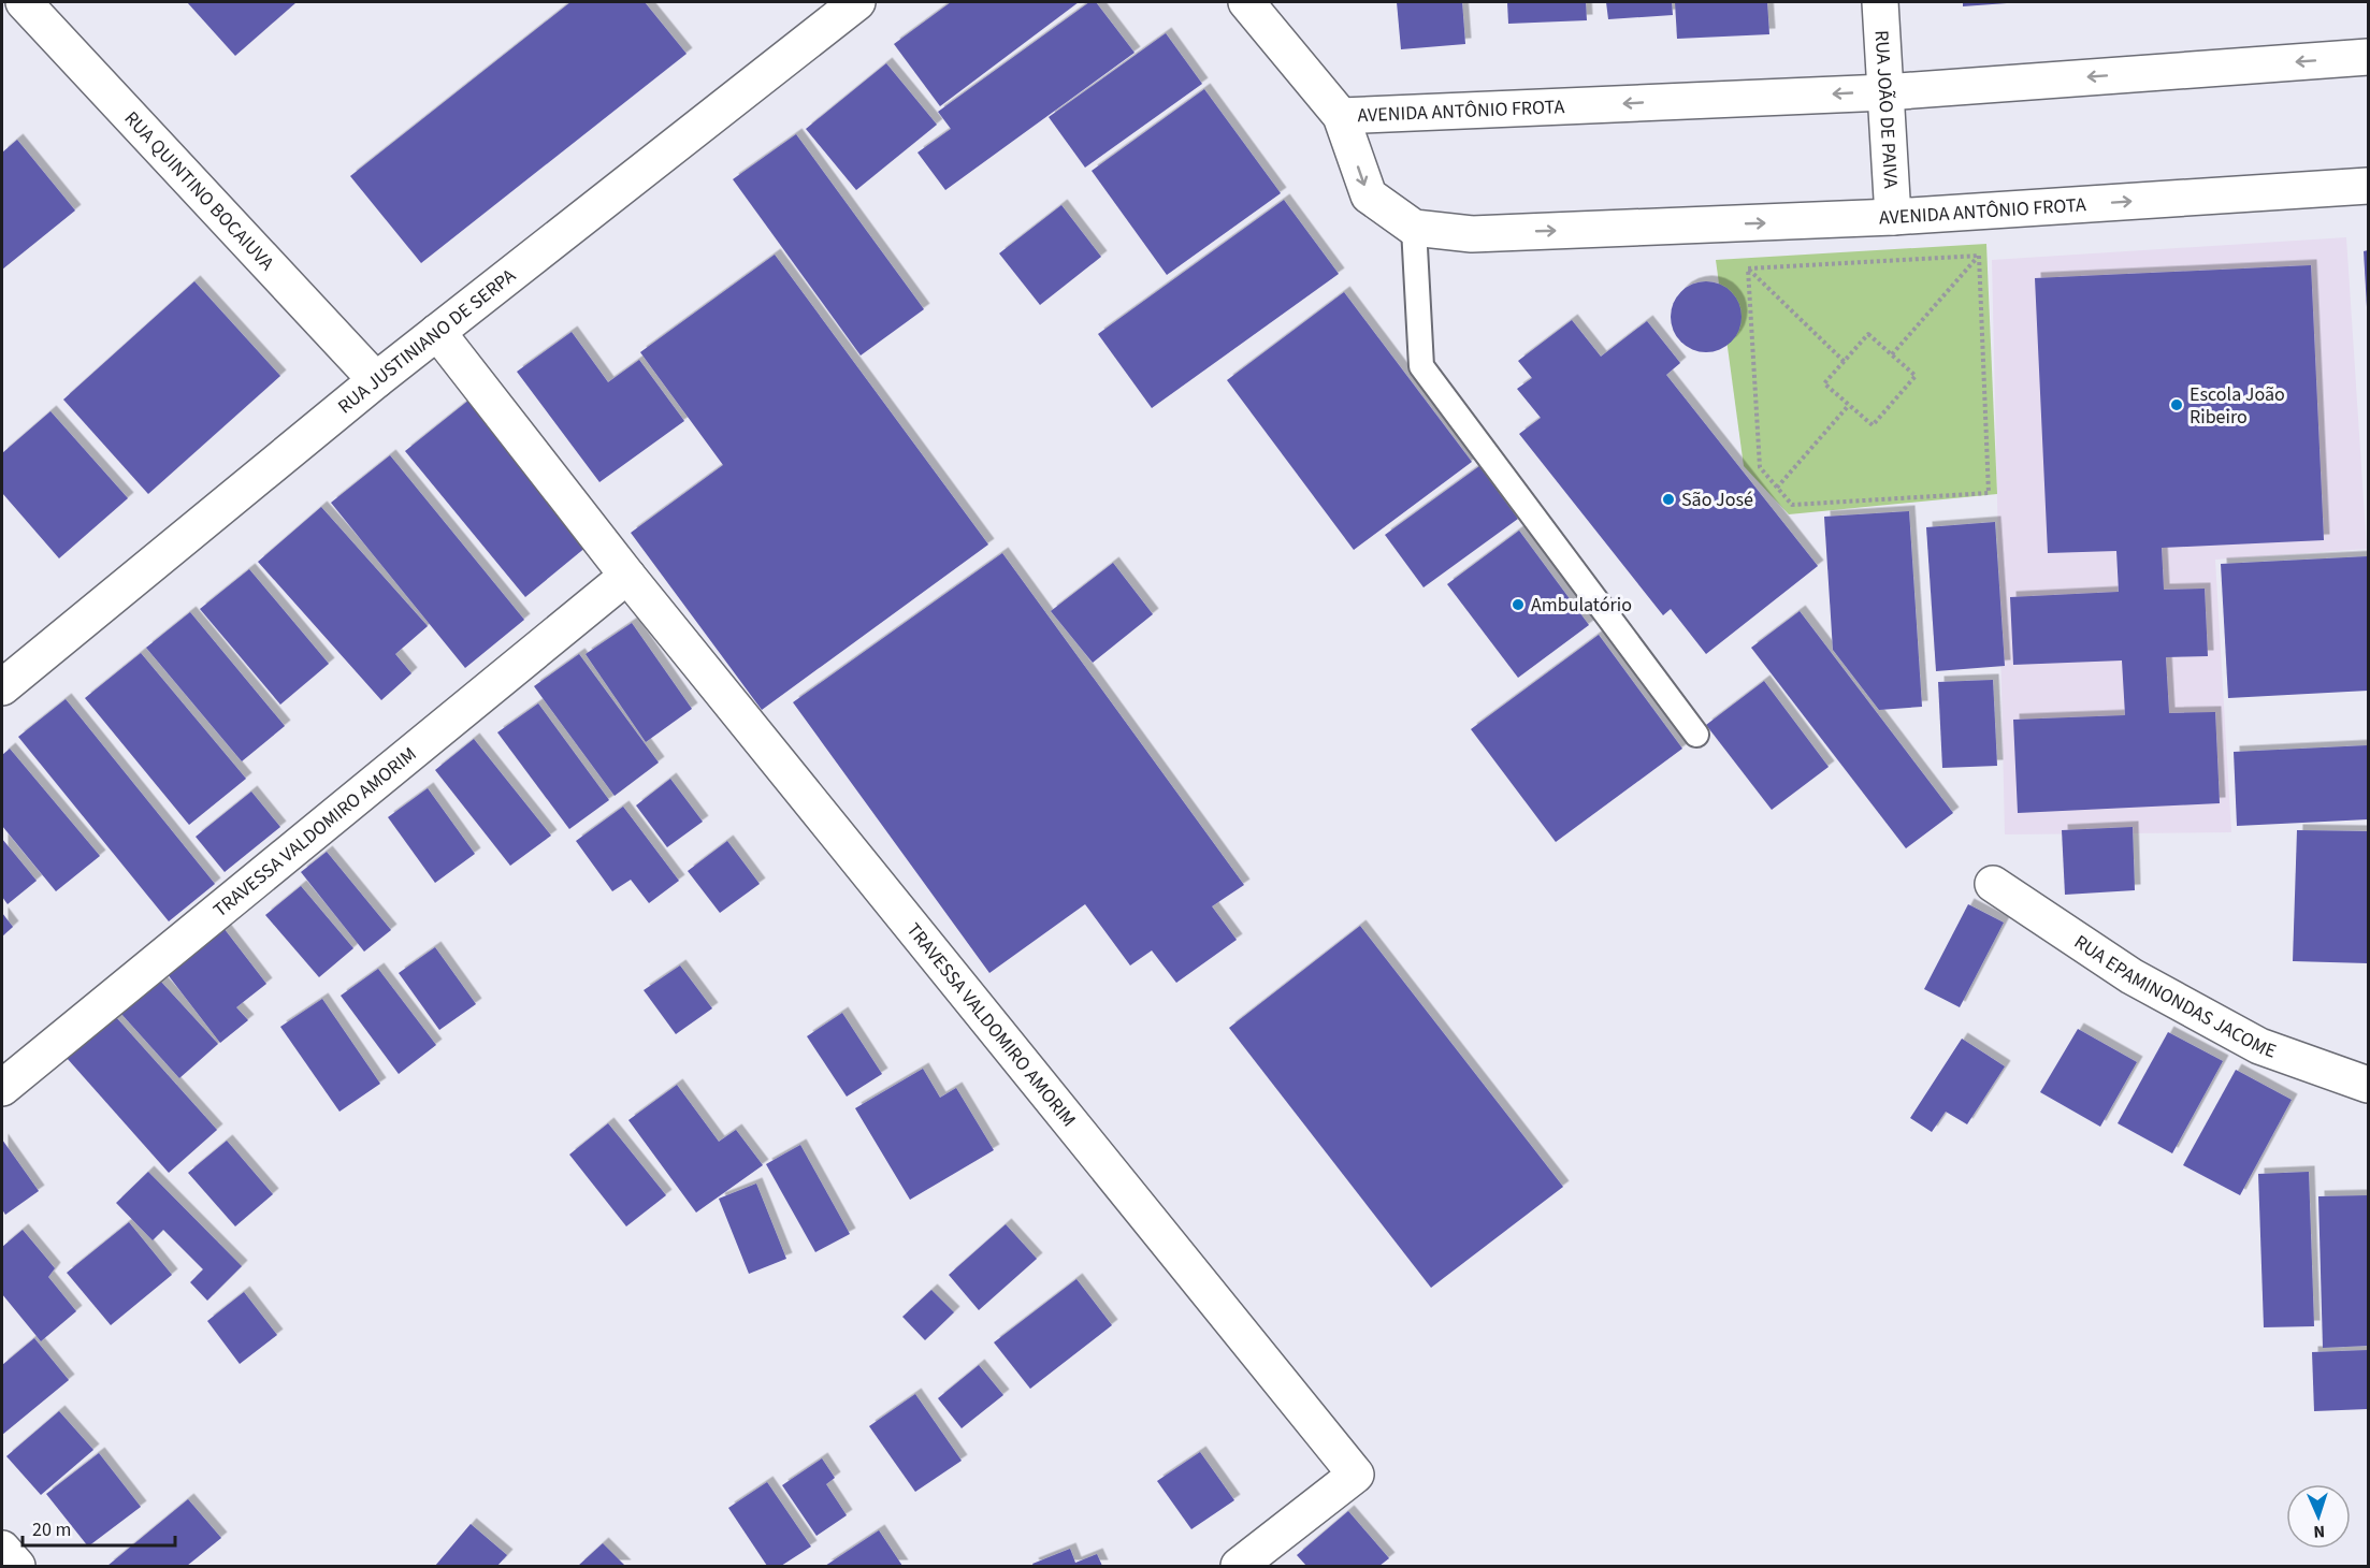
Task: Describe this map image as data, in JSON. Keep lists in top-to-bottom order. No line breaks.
{"streets":{"street":["RUA JOÃO DE PAIVA","AVENIDA ANTÔNIO FROTA","RUA QUINTINO BOCAIUVA","RUA JUSTINIANO DE SERPA","TRAVESSA VALDOMIRO AMORIM","RUA EPAMINONDAS JACOME"]},"crossings":[["RUA JOÃO DE PAIVA","AVENIDA ANTÔNIO FROTA"],["RUA QUINTINO BOCAIUVA","RUA JUSTINIANO DE SERPA"],["RUA JUSTINIANO DE SERPA","TRAVESSA VALDOMIRO AMORIM"]],"places":["Escola João Ribeiro","São José","Ambulatório"],"scale_bar":"20 m","north":"bottom"}
